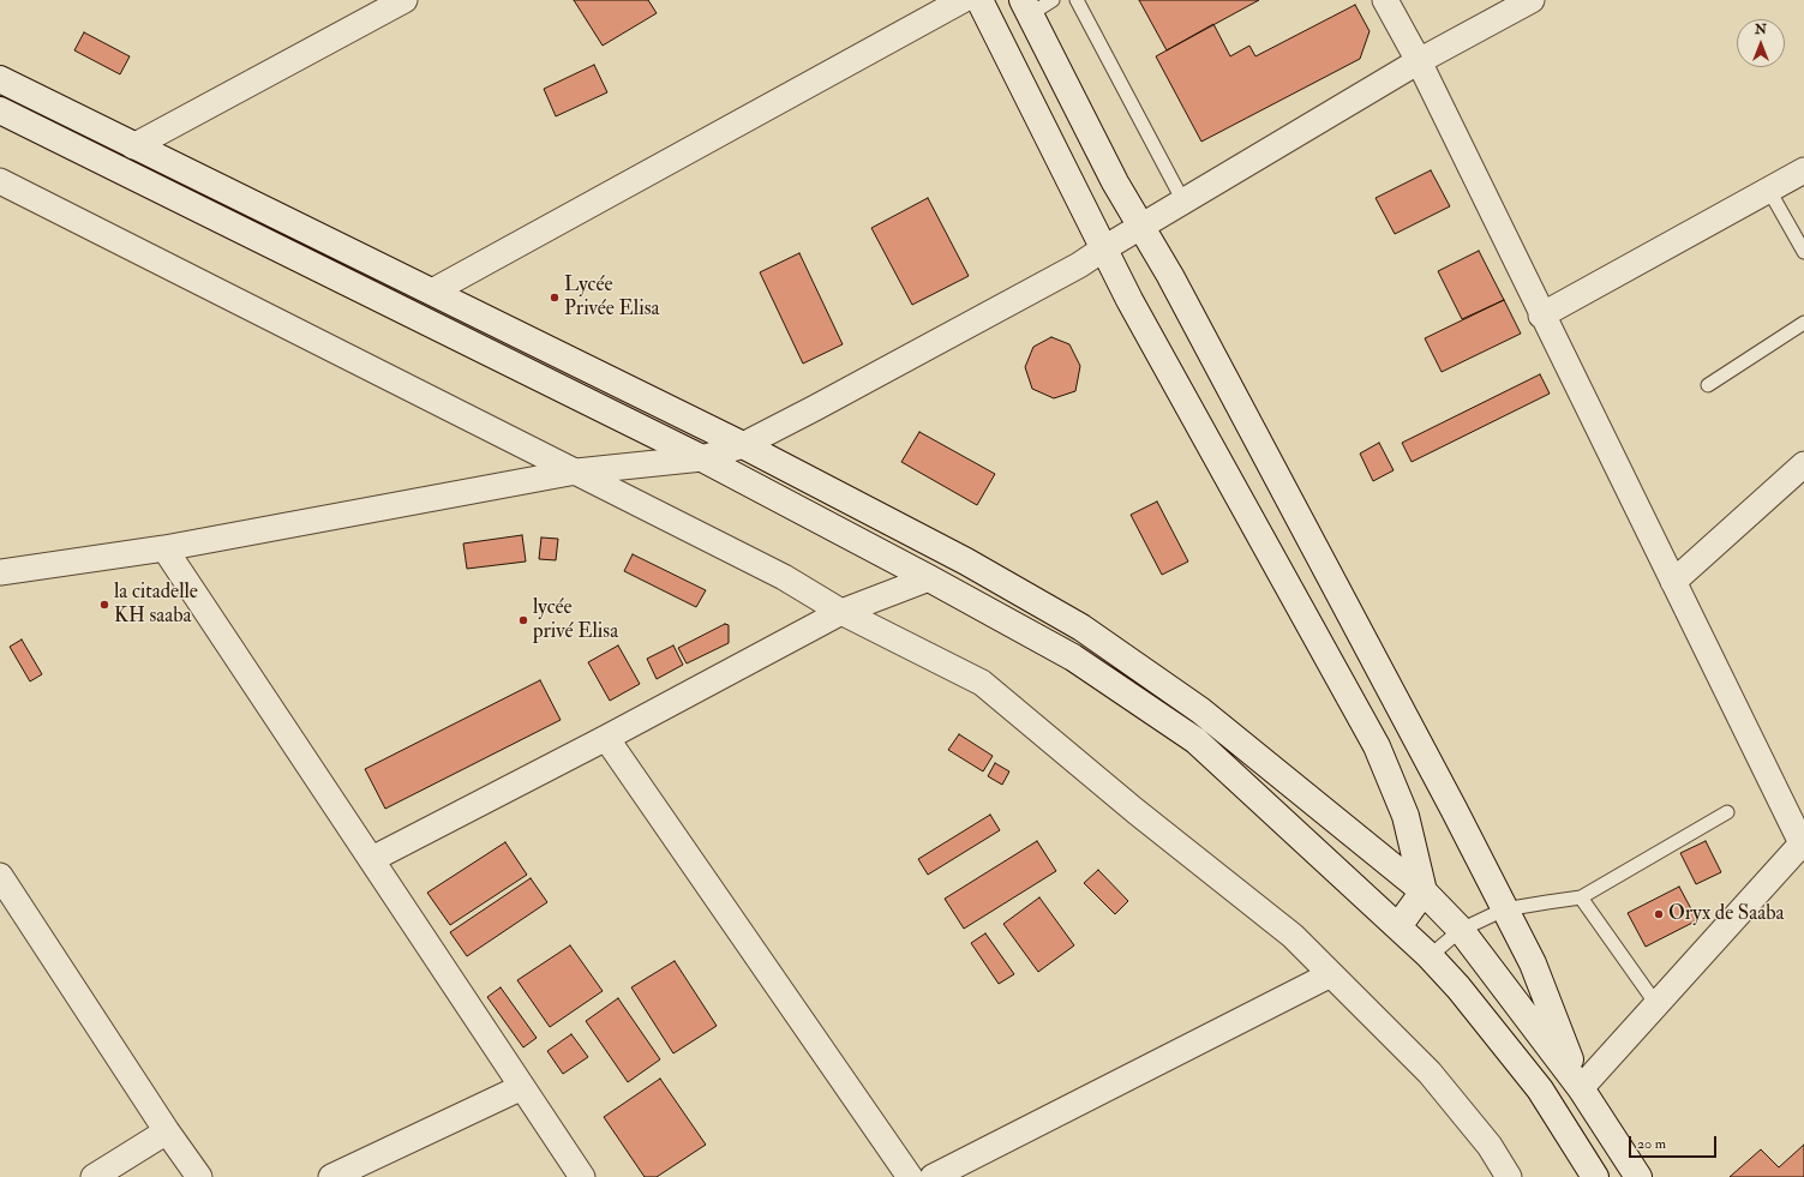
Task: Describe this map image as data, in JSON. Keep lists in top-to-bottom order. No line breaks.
{"places":["Lycée Privée Elisa","la citadelle KH saaba","lycée privé Elisa","Oryx de Saaba"],"scale_bar":"20 m","north":"top"}
